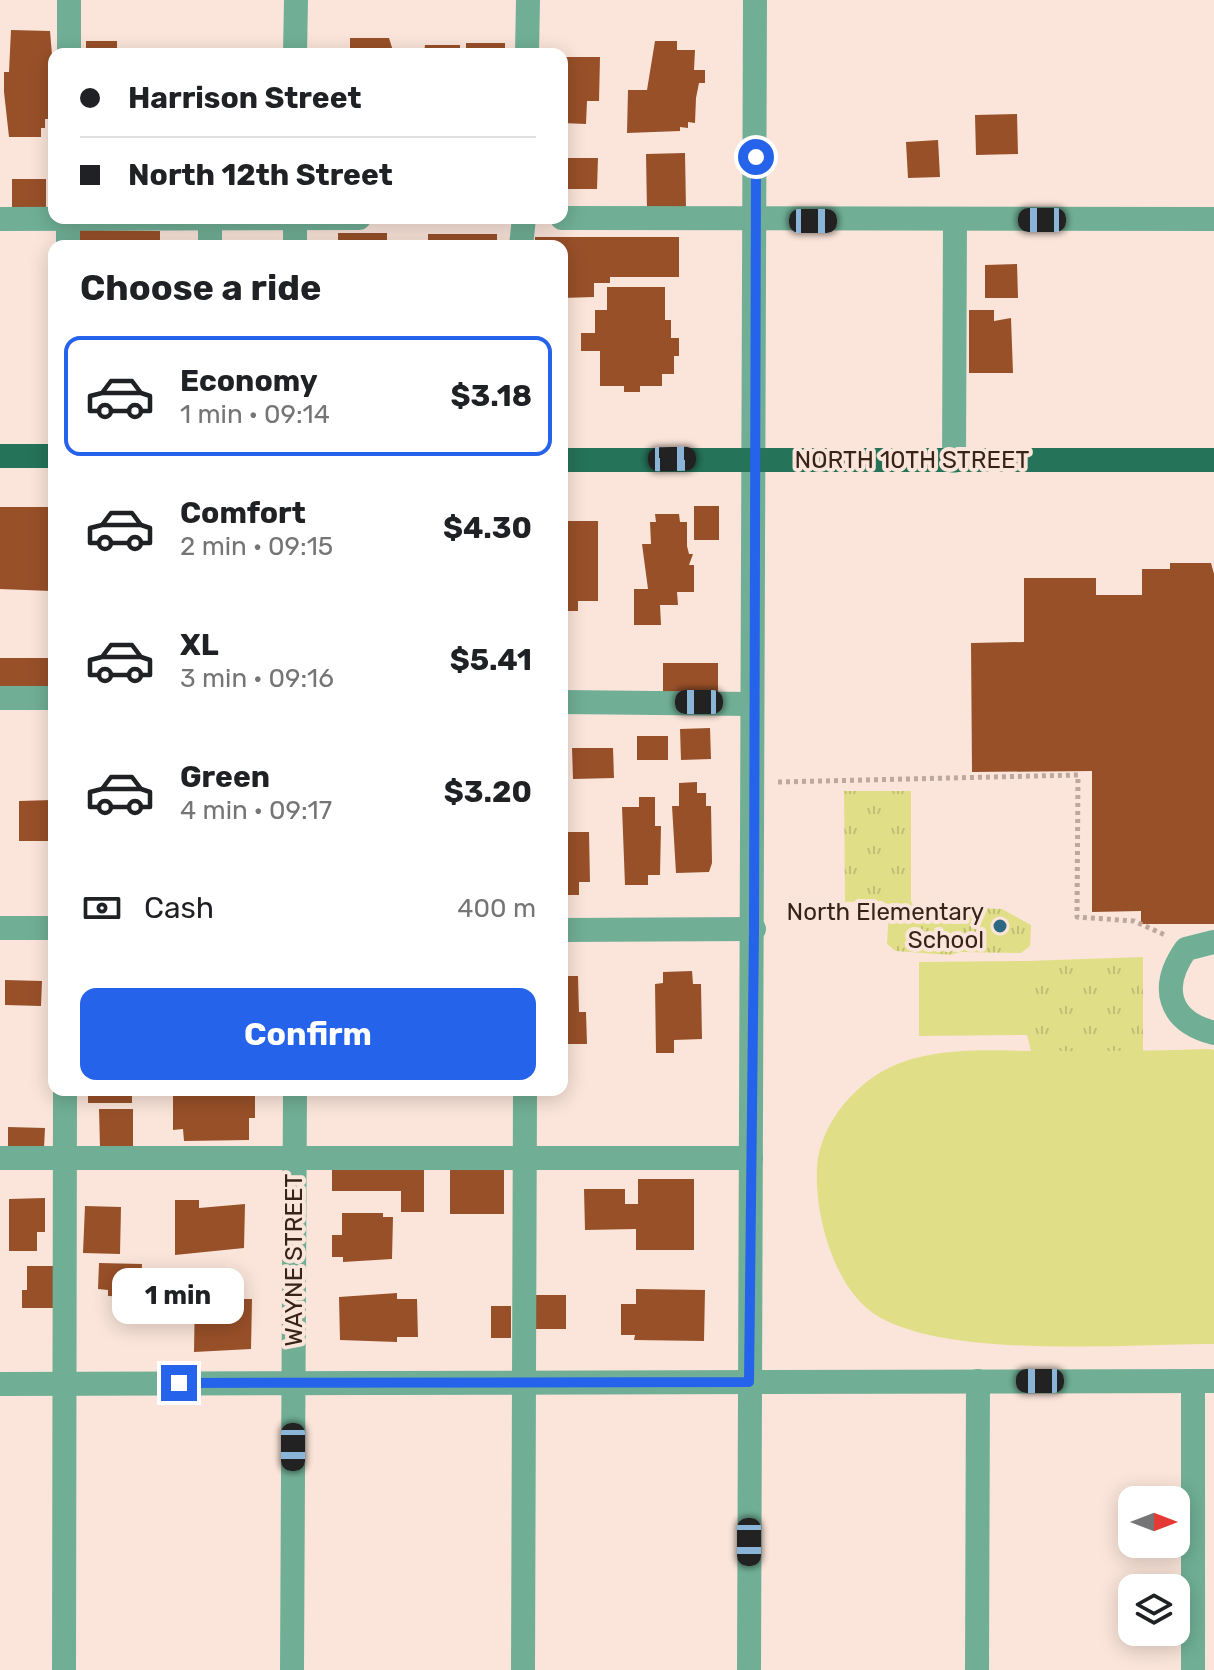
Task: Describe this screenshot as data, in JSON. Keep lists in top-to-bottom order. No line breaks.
{"streets":{"main road":["NORTH 10TH STREET"],"street":["WAYNE STREET"]},"places":["North Elementary School"],"north":"right","page":{"banner":["Harrison Street","North 12th Street"],"heading":"Choose a ride","list":[{"name":"Economy","note":"1 min · 09:14","value":"$3.18"},{"name":"Comfort","note":"2 min · 09:15","value":"$4.30"},{"name":"XL","note":"3 min · 09:16","value":"$5.41"},{"name":"Green","note":"4 min · 09:17","value":"$3.20"}],"pay":["Cash","400 m"],"buttons":"Confirm","bubble":"1 min"}}
